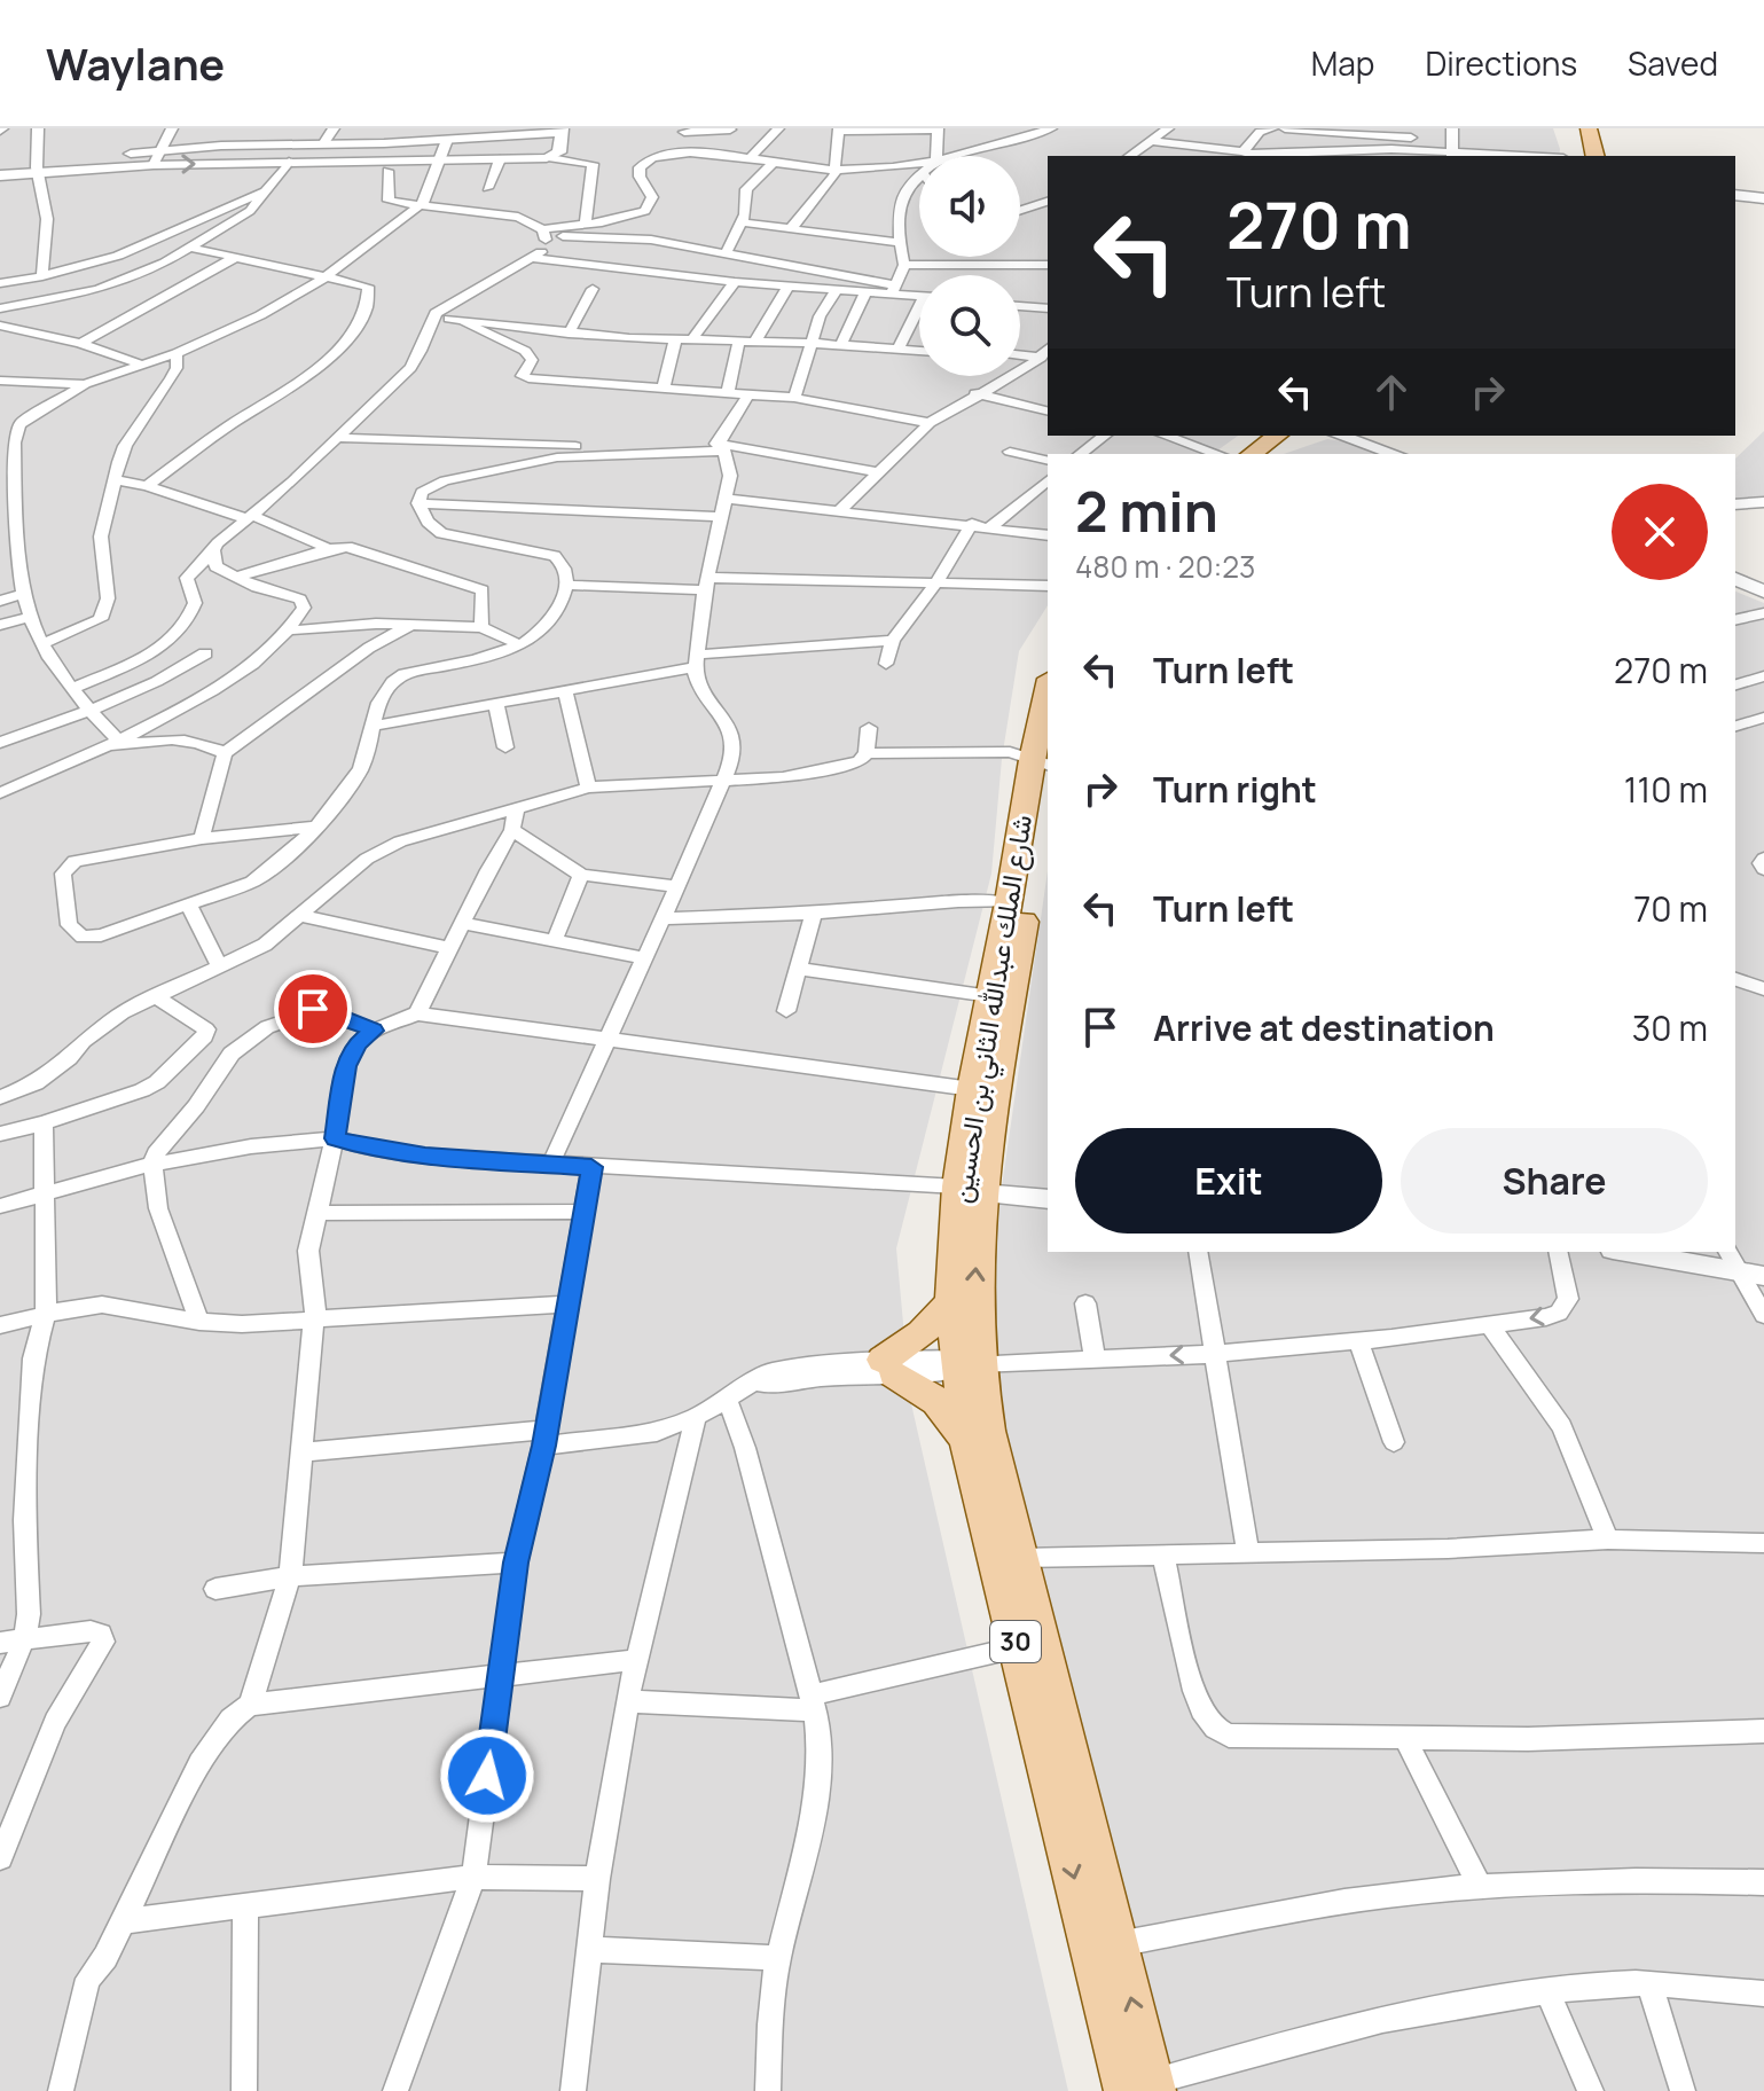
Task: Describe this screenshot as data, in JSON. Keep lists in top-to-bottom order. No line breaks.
{"streets":{"main road":["شارع الملك عبدالله الثاني بن الحسين","30"]},"page":{"header":"Waylane","nav":["Map","Directions","Saved"],"turn":["270 m","Turn left"],"heading":["2 min","480 m · 20:23"],"list":[{"name":"Turn left","value":"270 m"},{"name":"Turn right","value":"110 m"},{"name":"Turn left","value":"70 m"},{"name":"Arrive at destination","value":"30 m"}],"buttons":["Exit","Share"]}}
